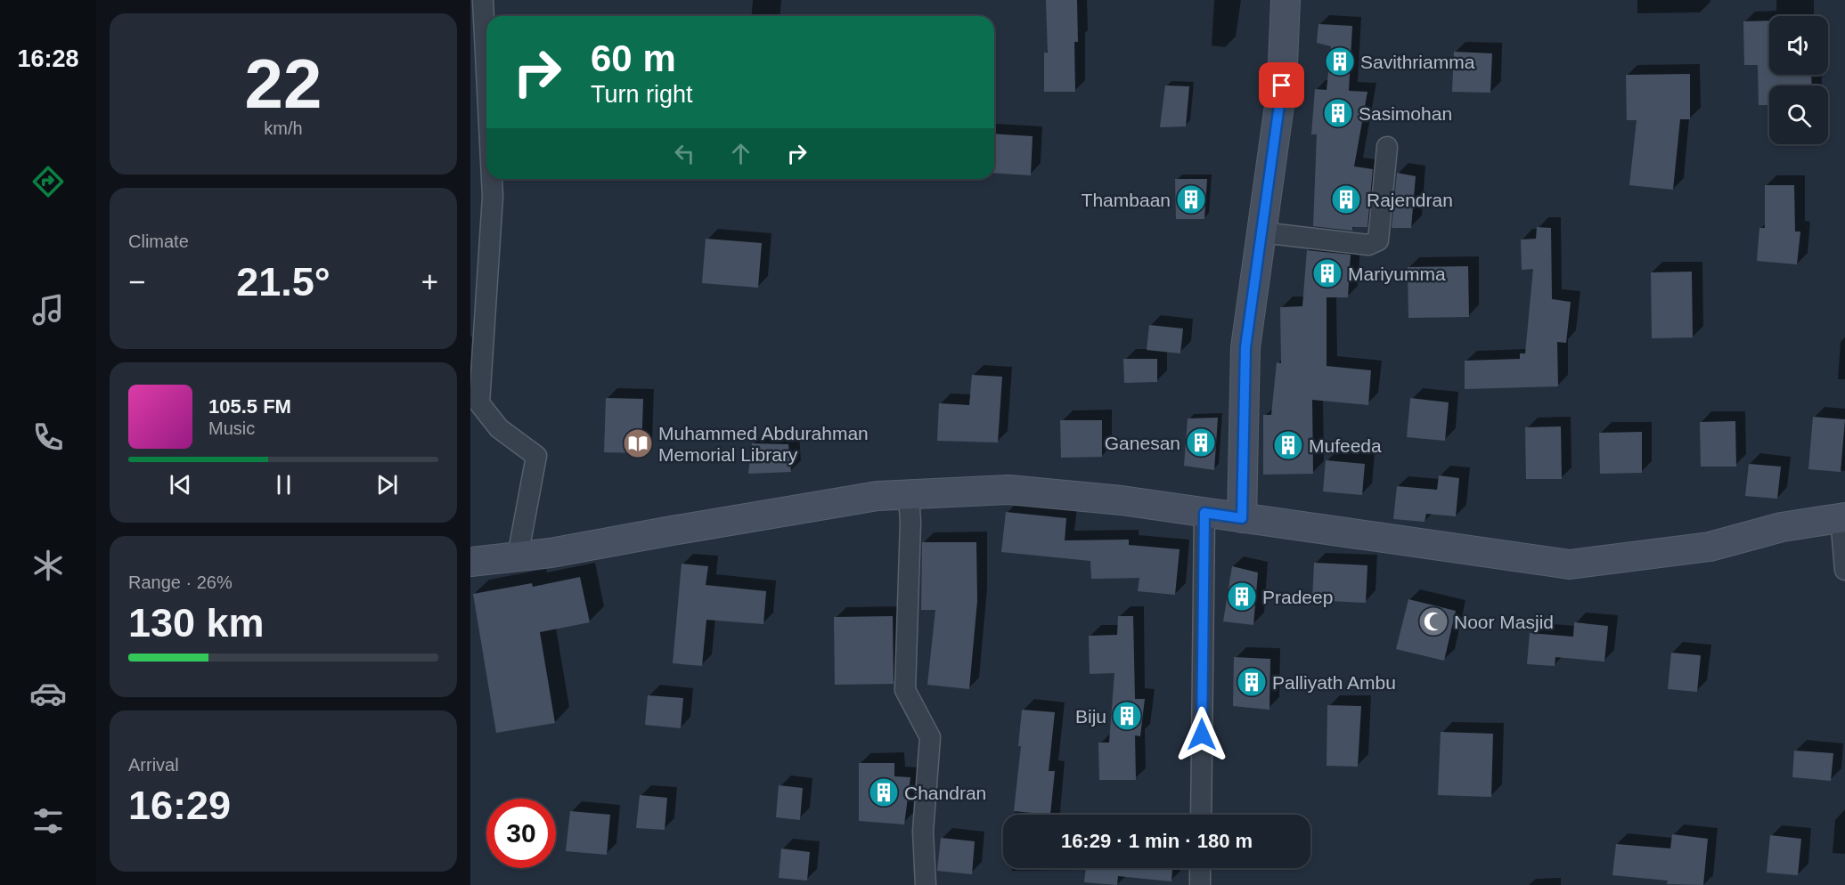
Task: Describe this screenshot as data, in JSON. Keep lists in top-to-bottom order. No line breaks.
{"places":{"building":["Savithriamma","Sasimohan","Thambaan","Rajendran","Mariyumma","Ganesan","Mufeeda","Pradeep","Palliyath Ambu","Biju","Chandran"],"library":["Muhammed Abdurahman Memorial Library"],"mosque":["Noor Masjid"]},"page":{"tabs":"16:28","tile":[["22","km/h"],"Climate",["Range · 26%","130 km"],["Arrival","16:29"]],"turn":["60 m","Turn right"],"heat":["−","21.5°","+"],"song":["105.5 FM","Music"],"limit":"30","trip":"16:29 · 1 min · 180 m"}}
